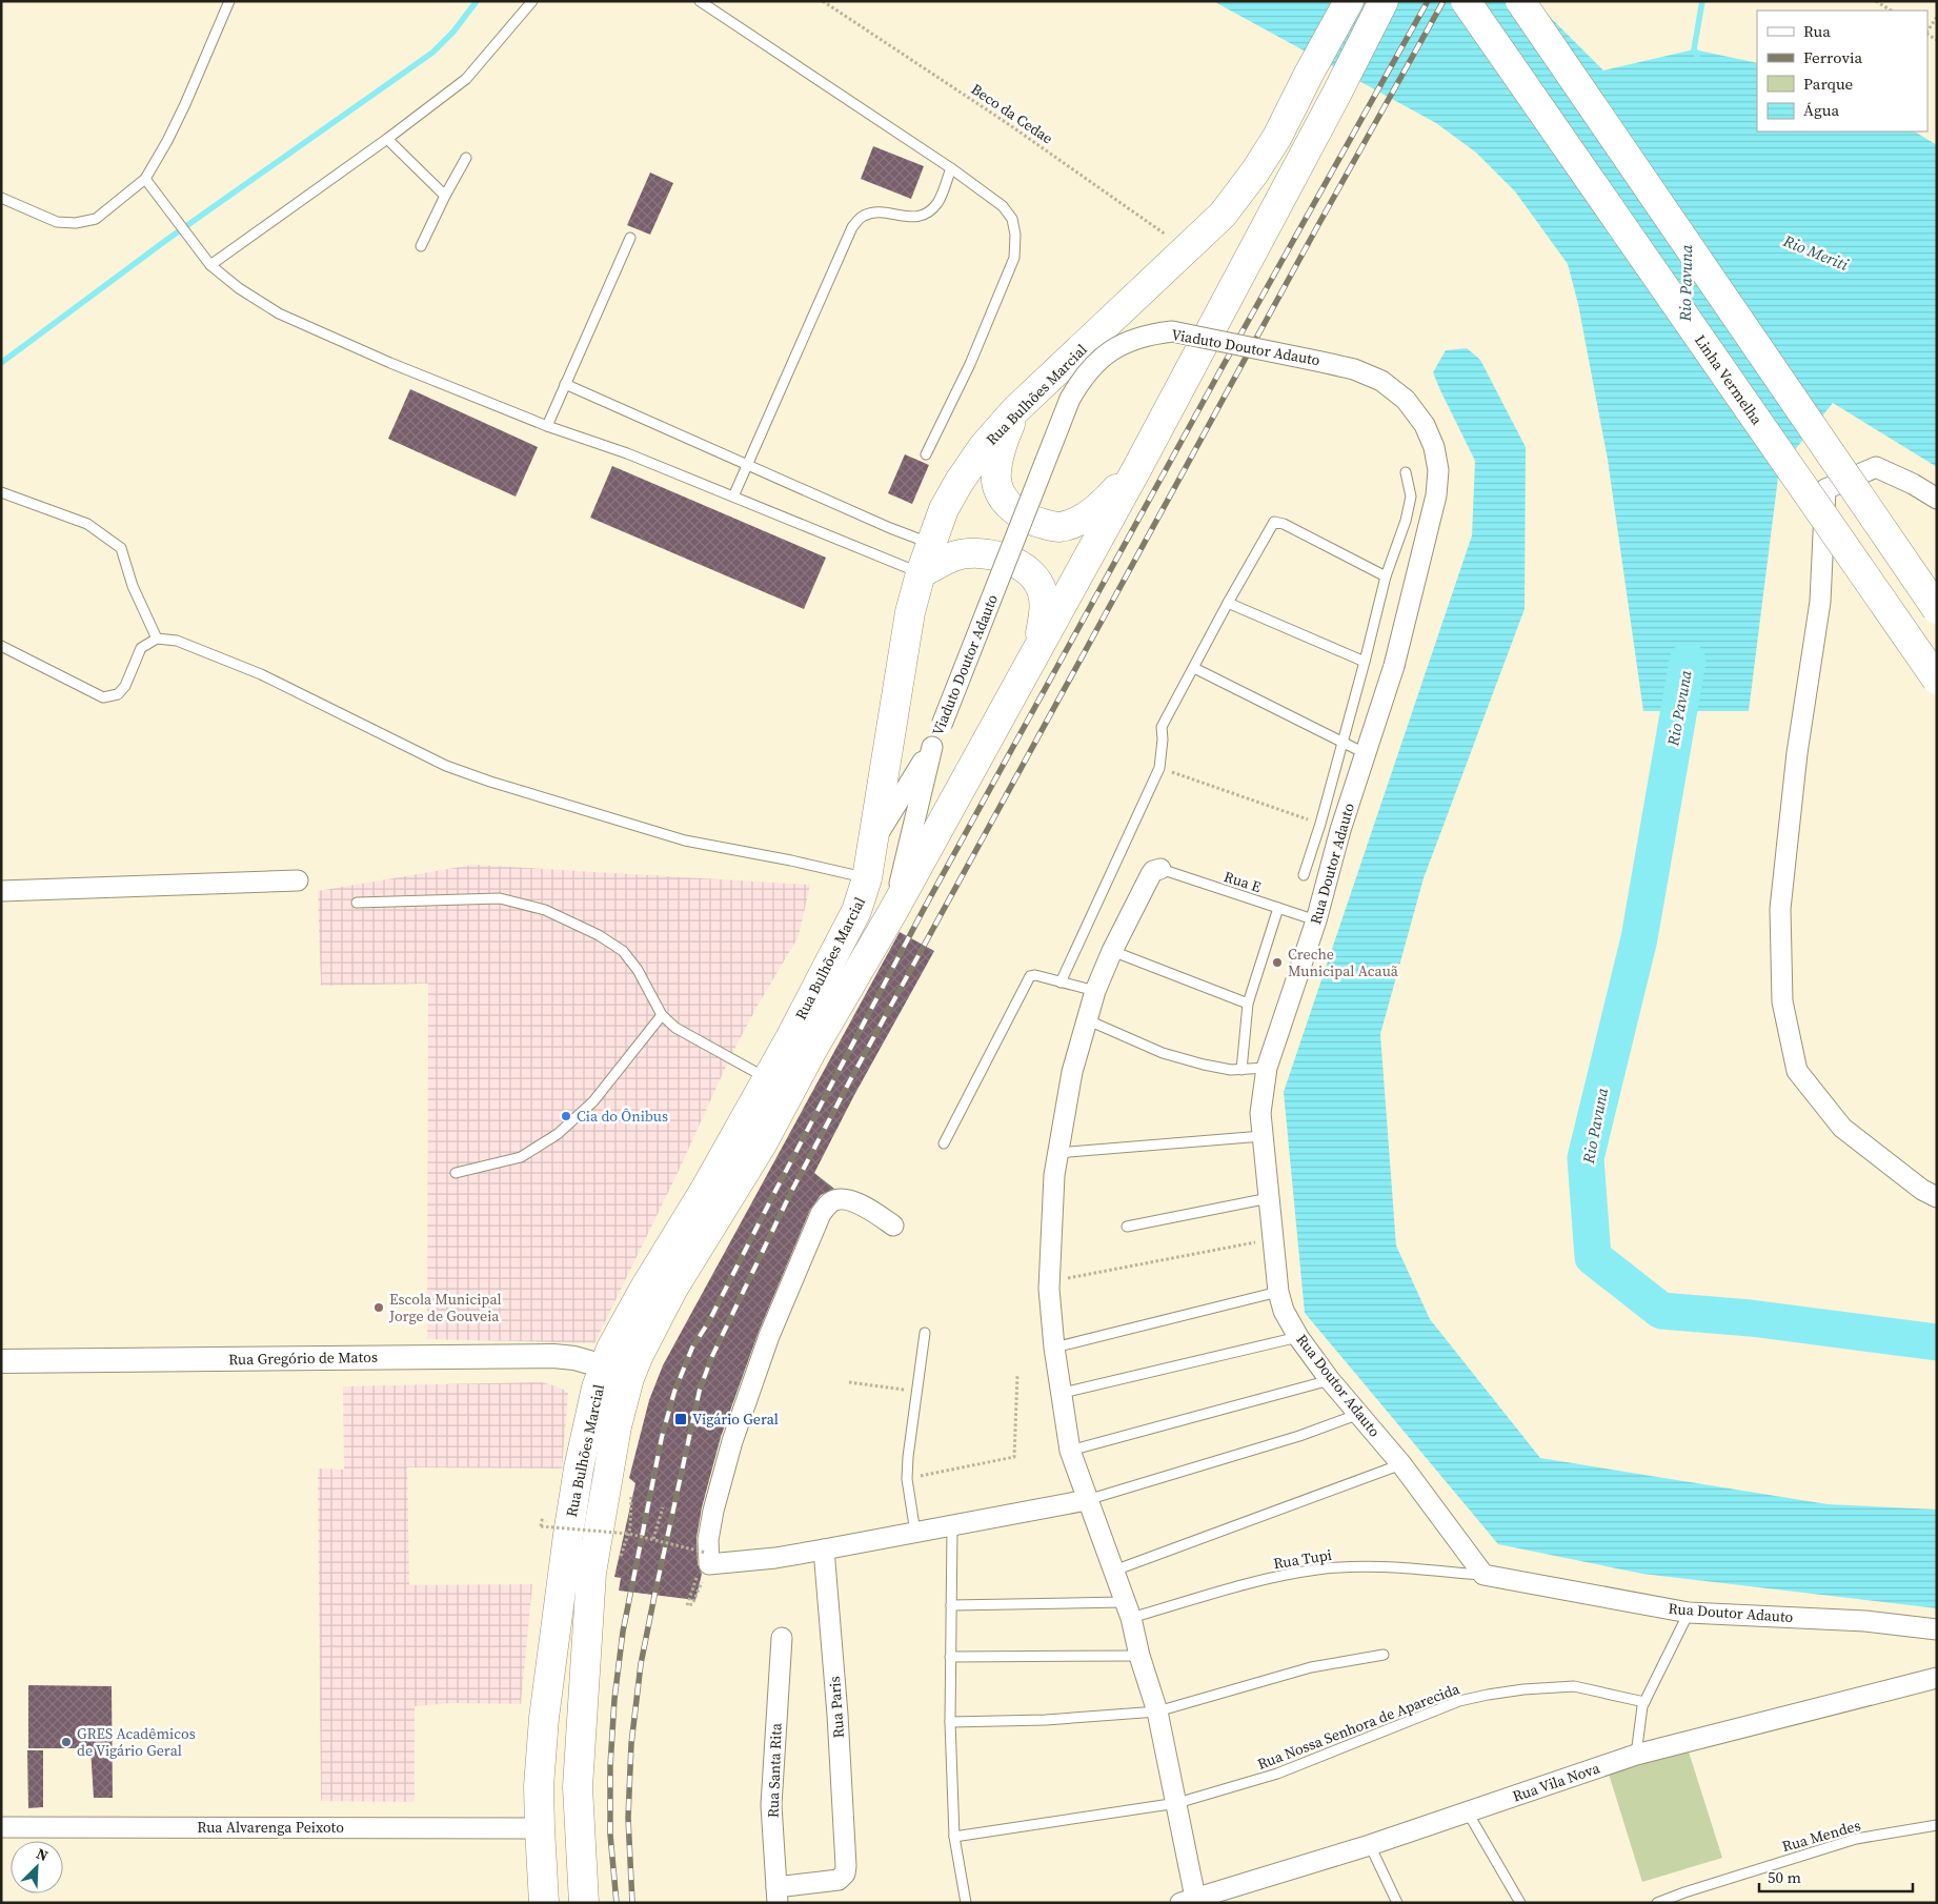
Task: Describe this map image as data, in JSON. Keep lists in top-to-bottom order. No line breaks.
{"streets":{"main road":["Linha Vermelha","Rua Bulhões Marcial"],"street":["Viaduto Doutor Adauto","Rua Doutor Adauto","Rua Gregório de Matos","Rua Paris","Rua Santa Rita","Rua Vila Nova","Rua Alvarenga Peixoto"],"lane":["Rua E","Rua Tupi","Rua Nossa Senhora de Aparecida","Rua Mendes"],"path":["Beco da Cedae"]},"crossings":[["Beco da Cedae","Rua Bulhões Marcial"],["Viaduto Doutor Adauto","Rua Bulhões Marcial"],["Viaduto Doutor Adauto","Rua Doutor Adauto"],["Rua Bulhões Marcial","Rua Gregório de Matos"],["Rua Bulhões Marcial","Rua Alvarenga Peixoto"],["Rua Doutor Adauto","Rua E"],["Rua Doutor Adauto","Rua Tupi"],["Rua Paris","Rua Santa Rita"]],"water":["Rio Meriti","Rio Pavuna"],"places":{"other":["Creche Municipal Acauã","Cia do Ônibus","Escola Municipal Jorge de Gouveia","GRES Acadêmicos de Vigário Geral"],"transit":["Vigário Geral"]},"legend":["Rua","Ferrovia","Parque","Água"],"scale_bar":"50 m","north":"top right"}
